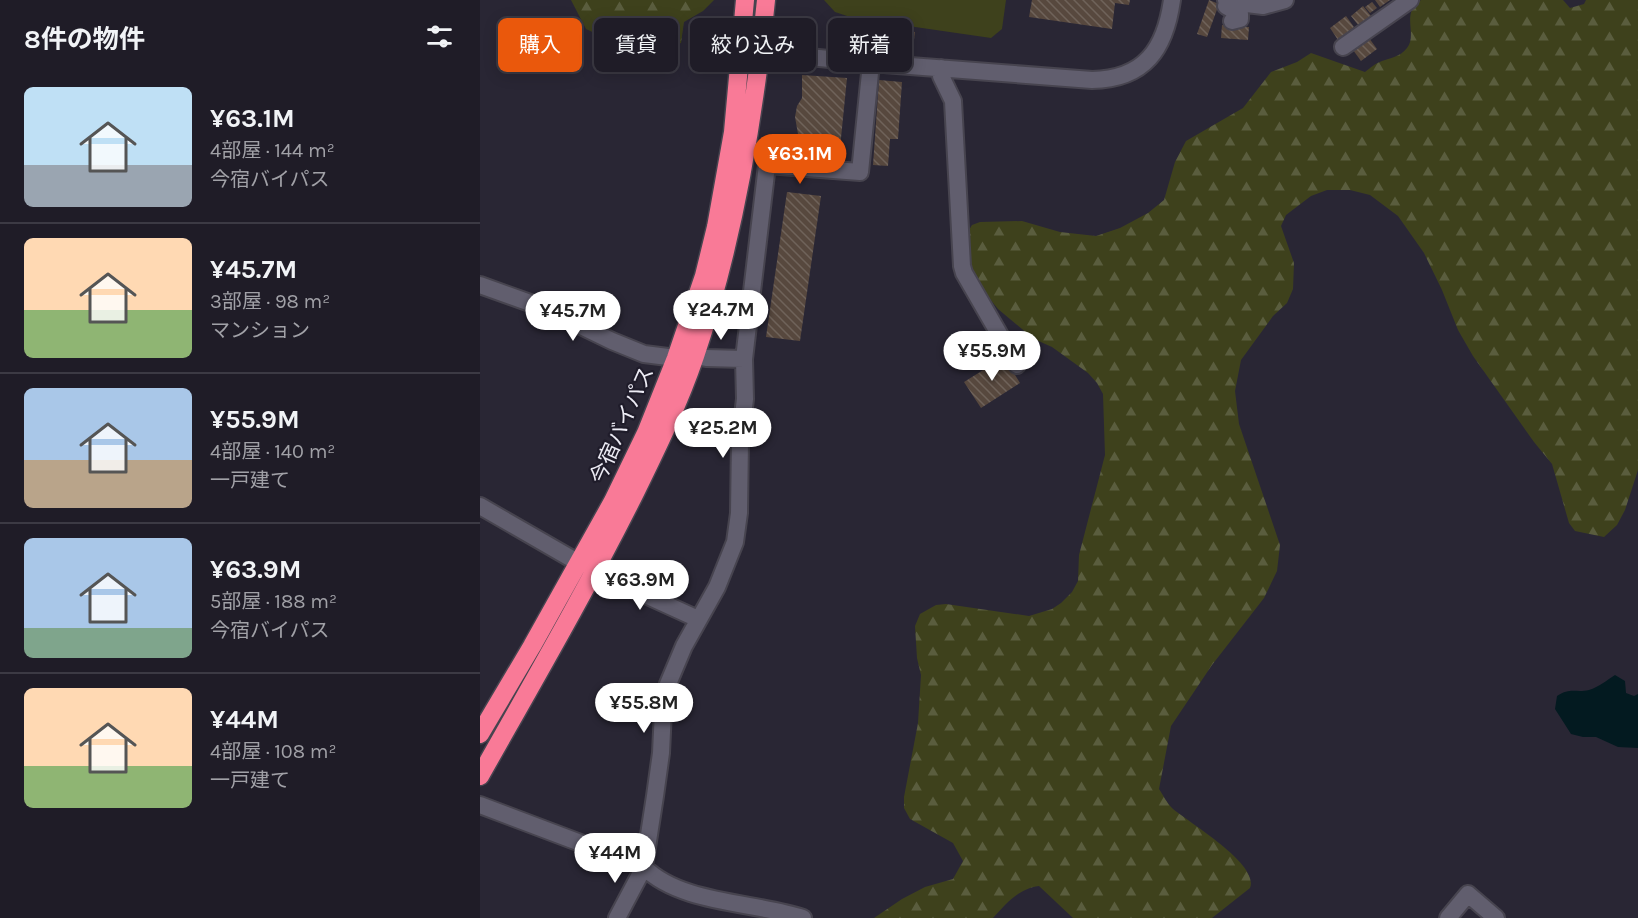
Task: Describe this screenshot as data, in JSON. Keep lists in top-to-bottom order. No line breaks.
{"streets":{"highway":["今宿バイパス"]},"page":{"heading":"8件の物件","chip":["購入","賃貸","絞り込み","新着"],"list":[{"name":"¥63.1M","note":"4部屋 · 144 m² · 今宿バイパス"},{"name":"¥45.7M","note":"3部屋 · 98 m² · マンション"},{"name":"¥55.9M","note":"4部屋 · 140 m² · 一戸建て"},{"name":"¥63.9M","note":"5部屋 · 188 m² · 今宿バイパス"},{"name":"¥44M","note":"4部屋 · 108 m² · 一戸建て"}],"price":["¥63.1M","¥24.7M","¥45.7M","¥55.9M","¥25.2M","¥63.9M","¥55.8M","¥44M"]}}
